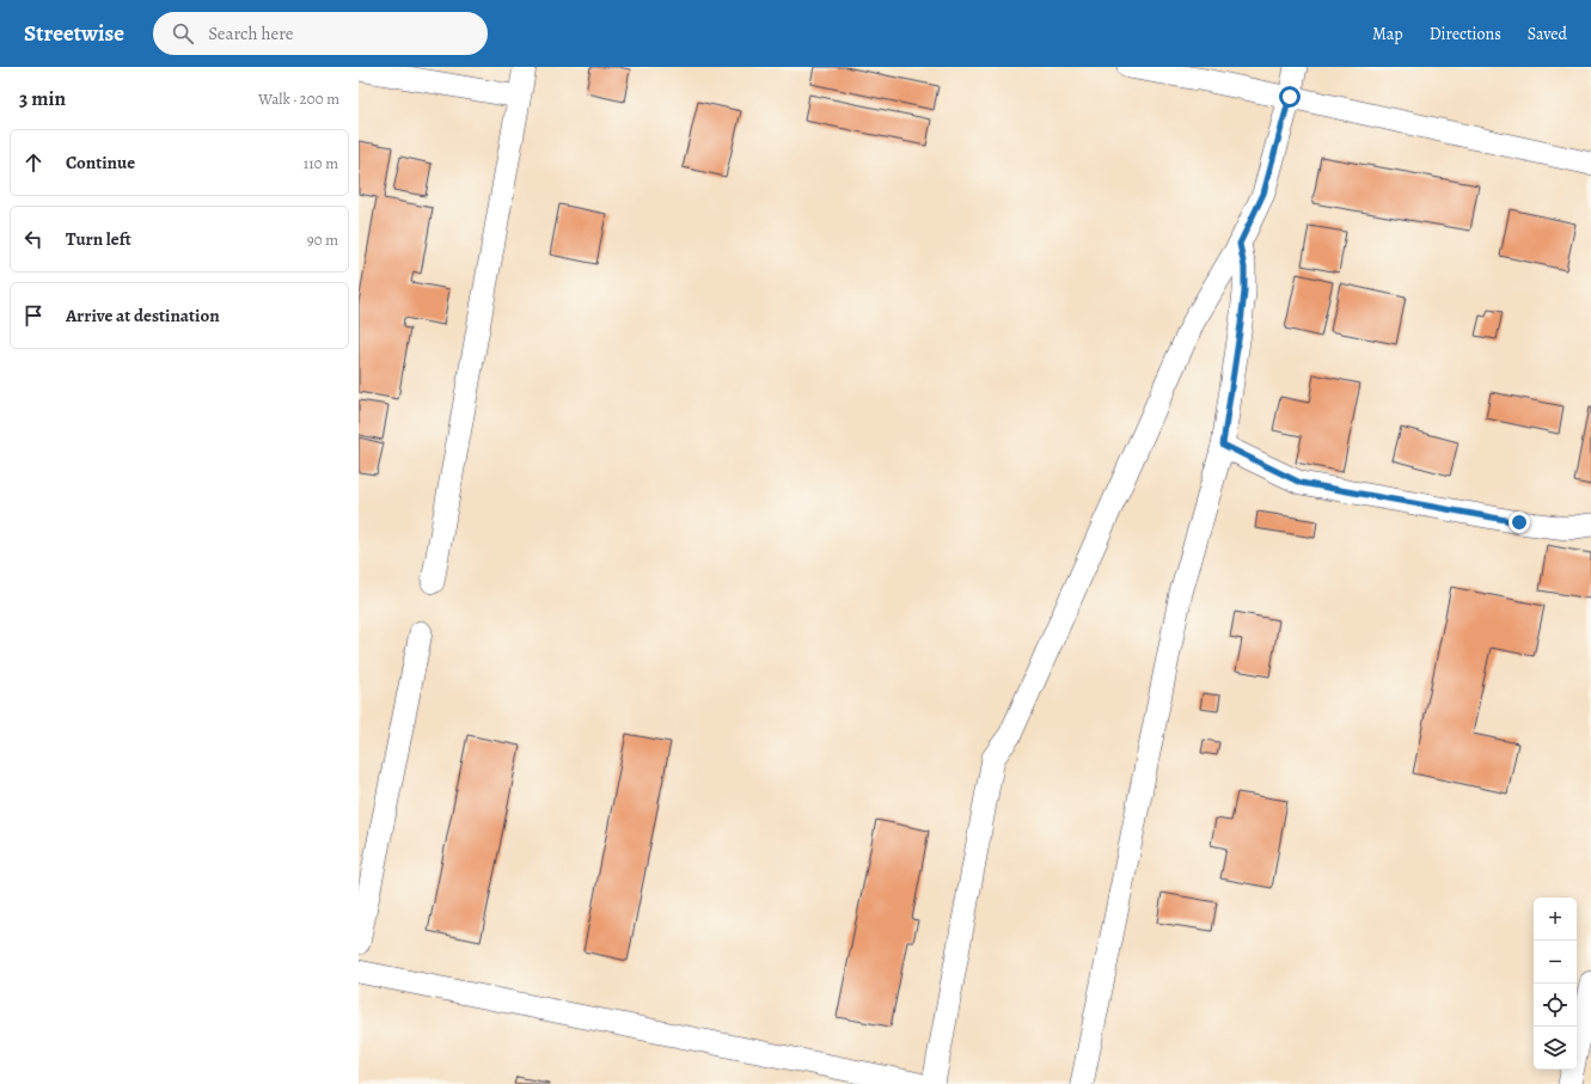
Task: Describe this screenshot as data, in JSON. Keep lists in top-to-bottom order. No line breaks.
{"page":{"header":"Streetwise","search":"Search here","nav":["Map","Directions","Saved"],"heading":["3 min","Walk · 200 m"],"list":[["Continue","110 m"],["Turn left","90 m"],"Arrive at destination"],"map_buttons":["+","−"]}}
